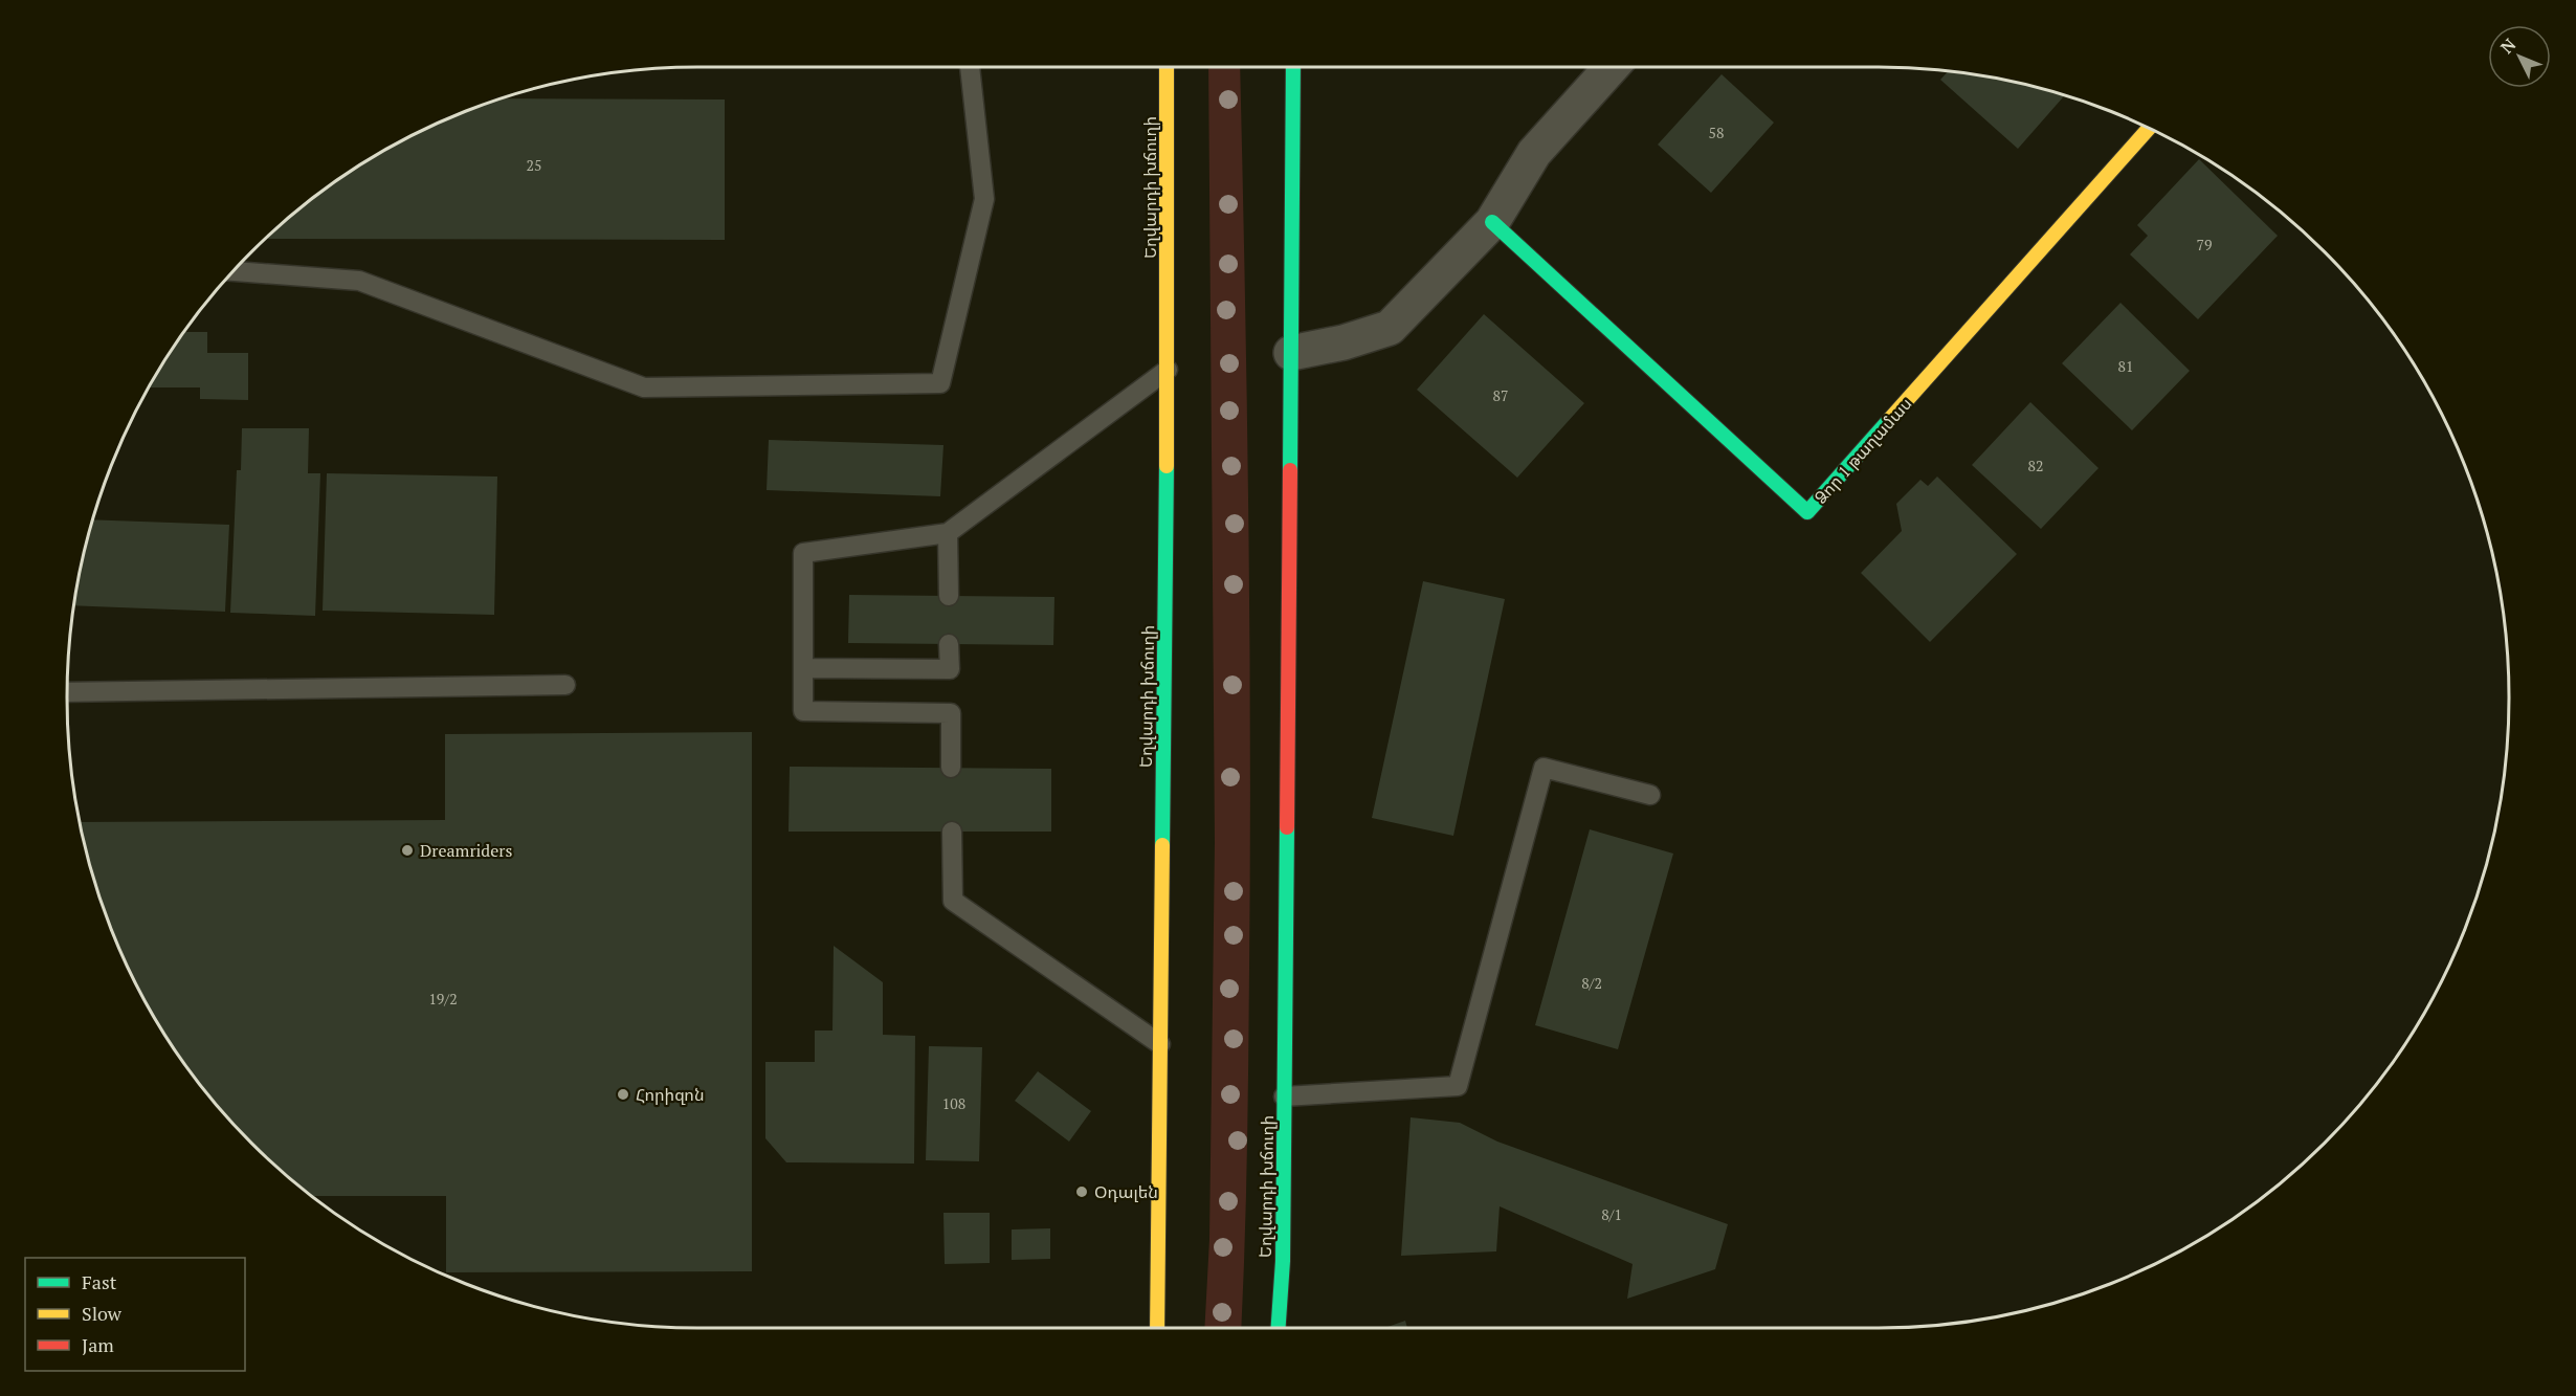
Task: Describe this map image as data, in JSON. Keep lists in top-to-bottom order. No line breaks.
{"streets":{"main road":["Եղվարդի խճուղի","Ձոր 1 թաղամաս"]},"places":["Dreamriders","Հորիզոն","Օդալեն"],"house_numbers":["58","25","79","81","87","82","8/2","19/2","108","8/1"],"legend":["Fast","Slow","Jam"],"north":"top left"}
